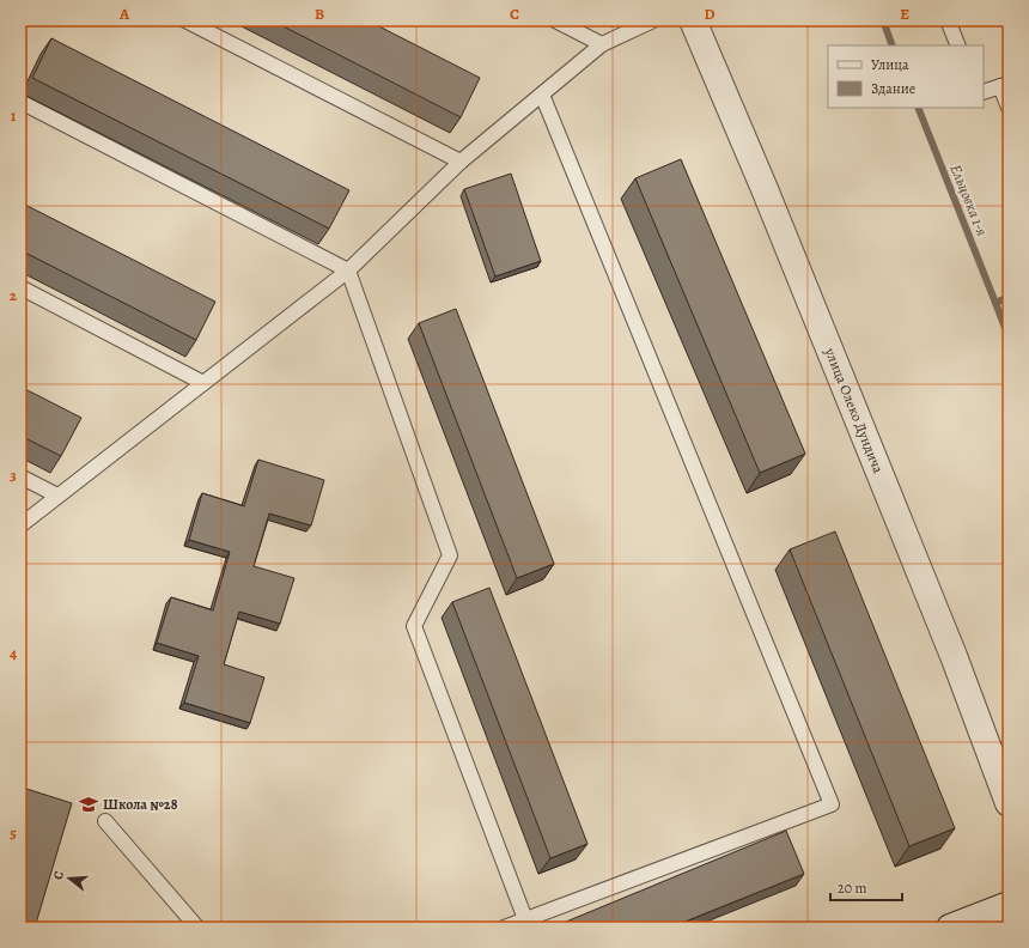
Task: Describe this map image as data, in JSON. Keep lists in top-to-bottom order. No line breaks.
{"streets":{"street":["улица Олеко Дундича"]},"water":["Ельцовка 1-я"],"places":{"school or university":["Школа №28"]},"legend":["Улица","Здание"],"scale_bar":"20 m","north":"left","grid":{"columns":["A","B","C","D","E"],"rows":["1","2","3","4","5"]}}
